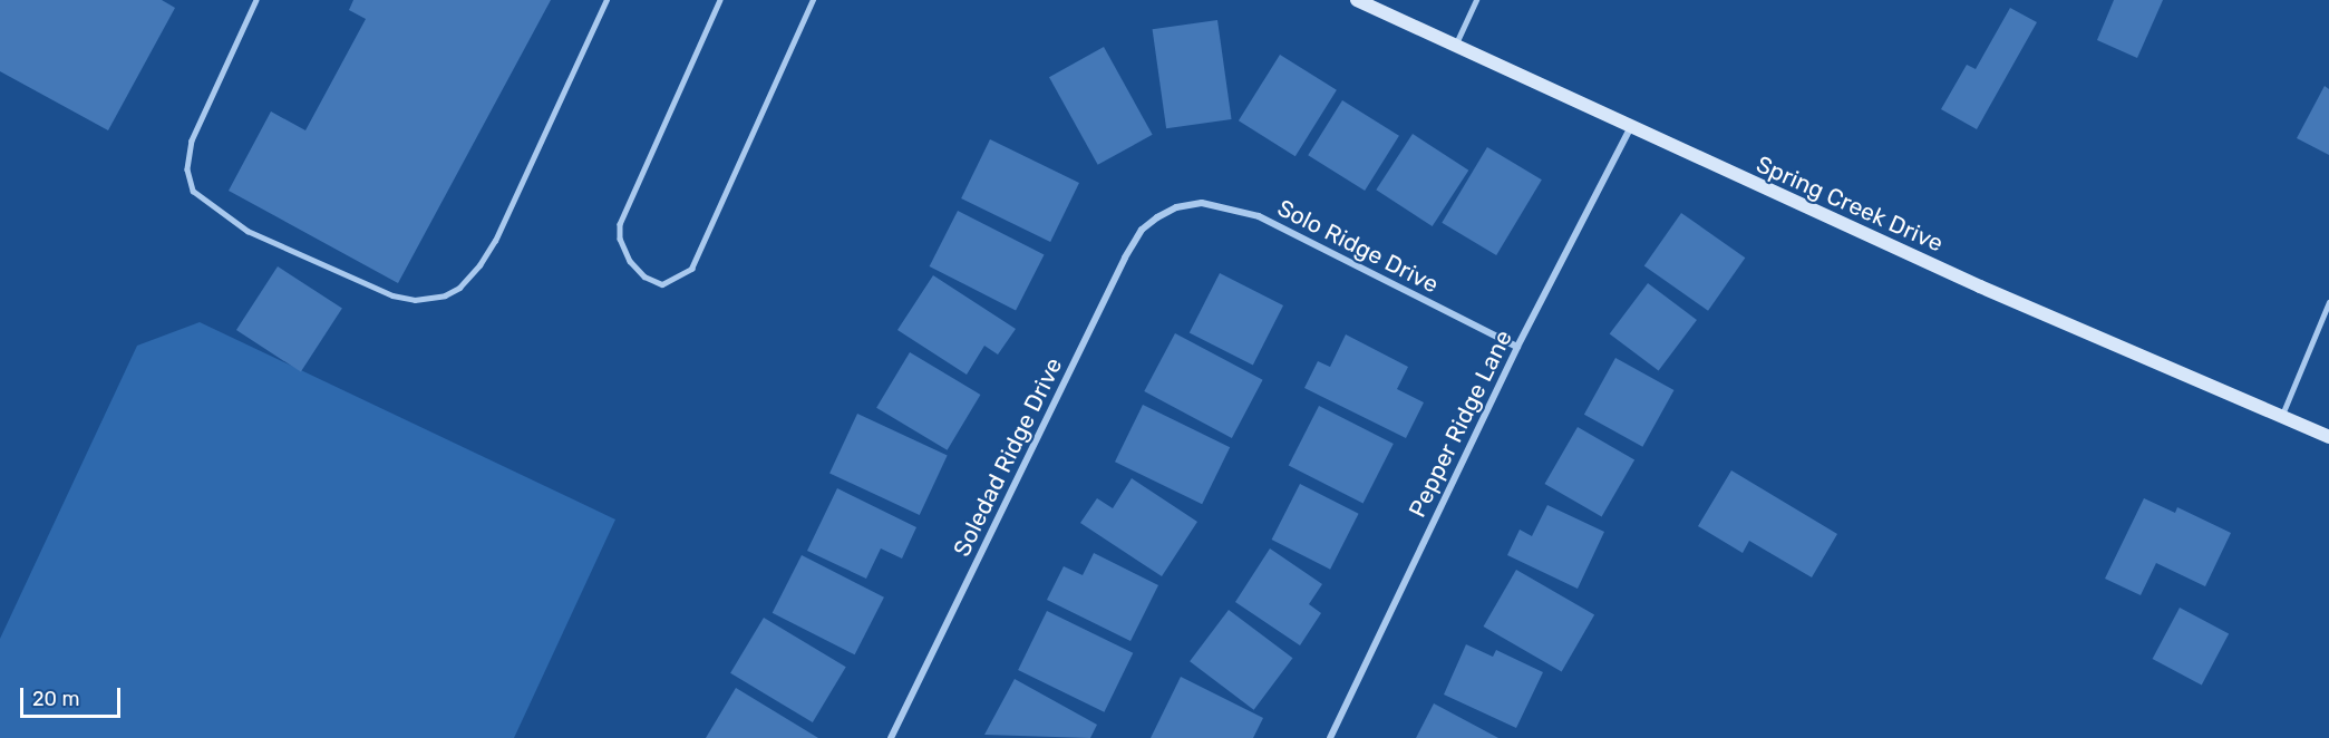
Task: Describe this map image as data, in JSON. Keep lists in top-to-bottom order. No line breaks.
{"streets":{"street":["Spring Creek Drive","Solo Ridge Drive","Pepper Ridge Lane","Soledad Ridge Drive"]},"crossings":[["Spring Creek Drive","Pepper Ridge Lane"],["Solo Ridge Drive","Pepper Ridge Lane"],["Solo Ridge Drive","Soledad Ridge Drive"]],"scale_bar":"20 m"}
